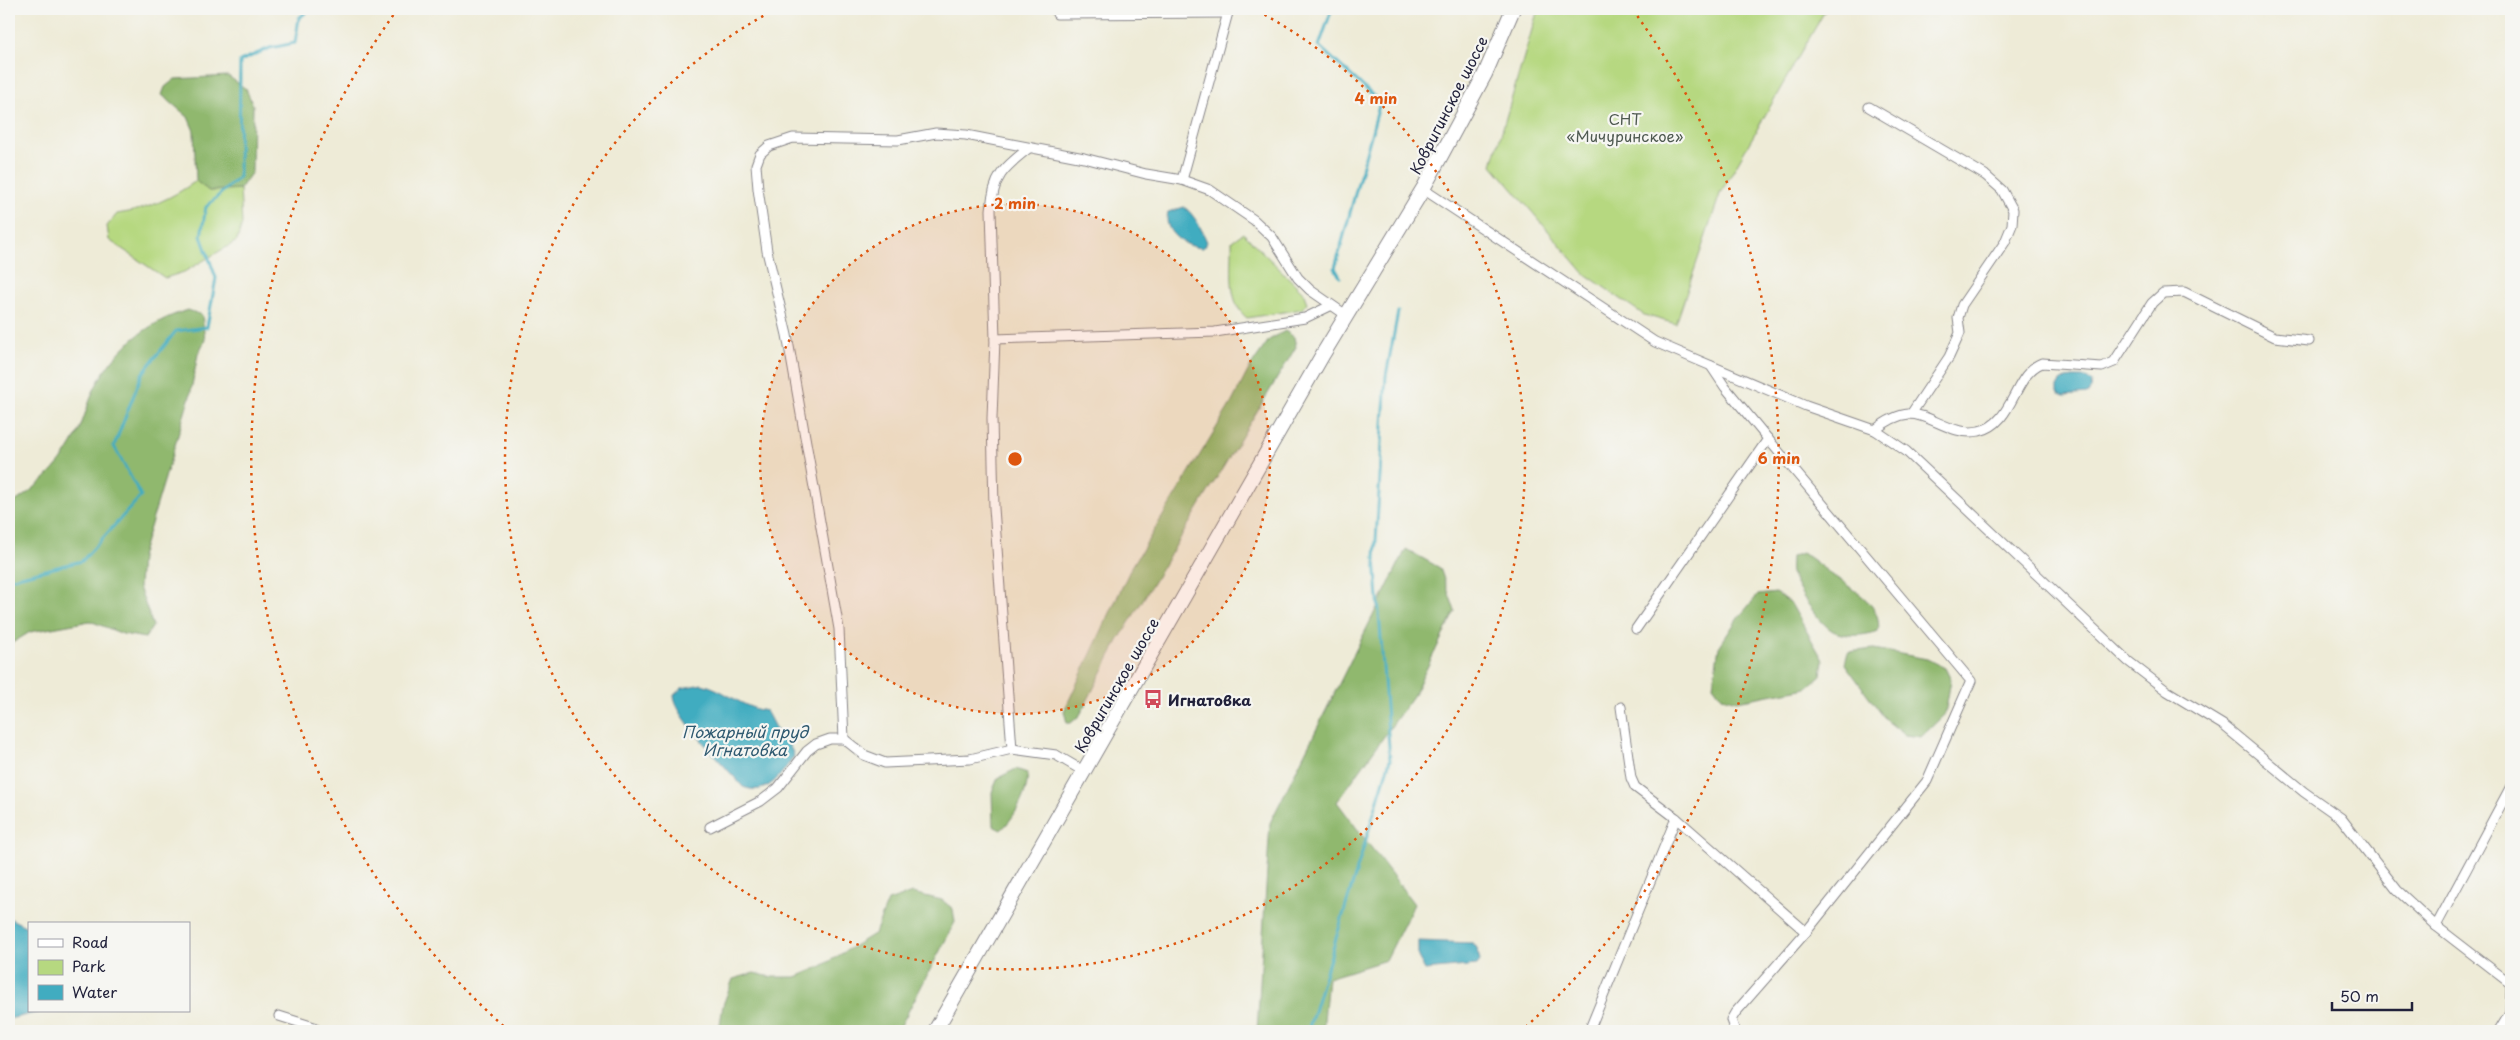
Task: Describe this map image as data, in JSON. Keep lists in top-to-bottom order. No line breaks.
{"streets":{"main road":["Ковригинское шоссе"]},"water":["Пожарный пруд Игнатовка"],"parks":["СНТ «Мичуринское»"],"places":{"bus stop":["Игнатовка"]},"legend":["Road","Park","Water"],"scale_bar":"50 m","rings":["4 min","2 min","6 min"]}
